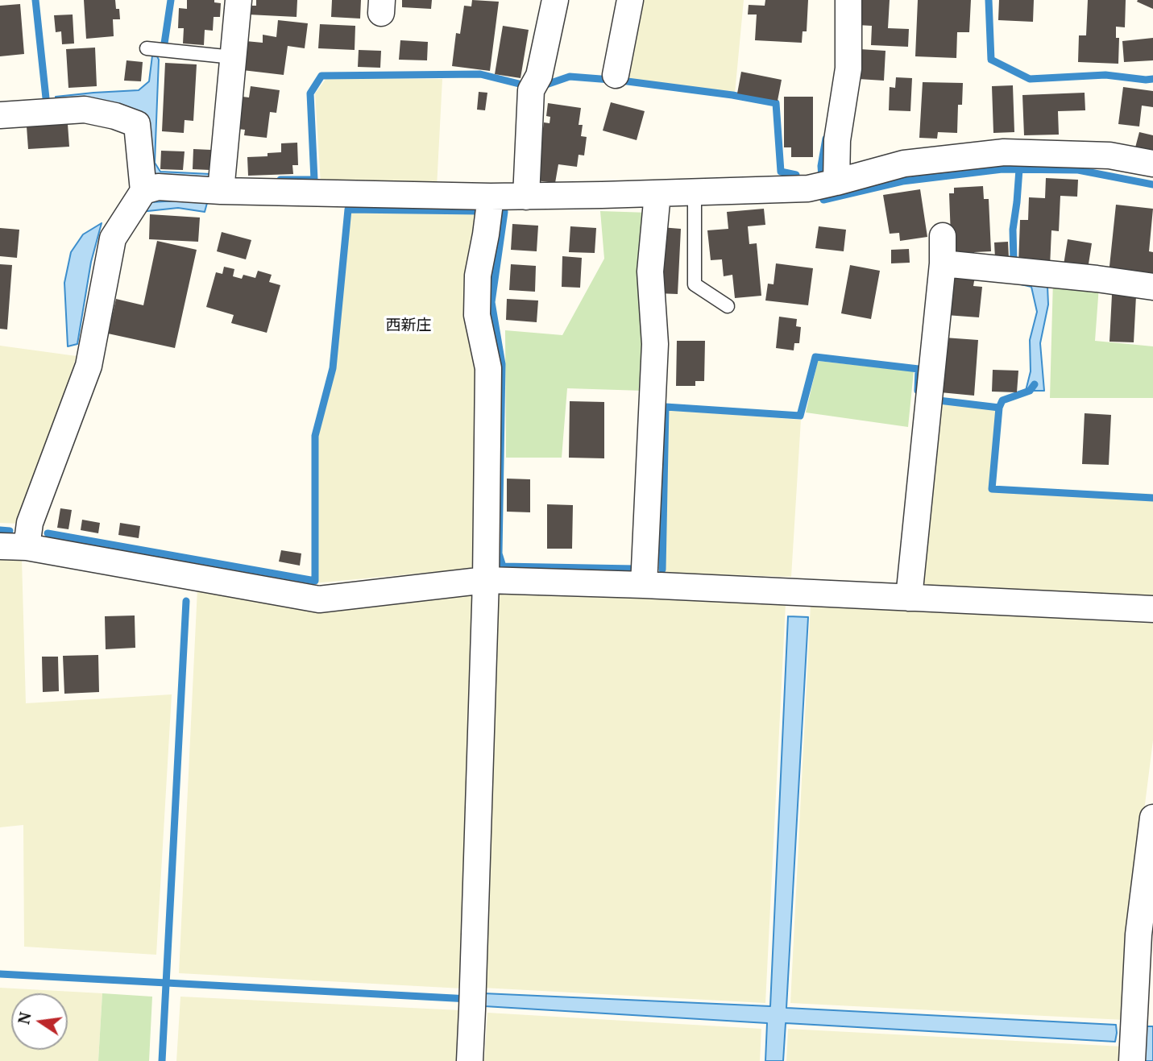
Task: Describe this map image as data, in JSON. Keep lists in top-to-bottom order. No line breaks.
{"districts":["西新庄"],"north":"left"}
